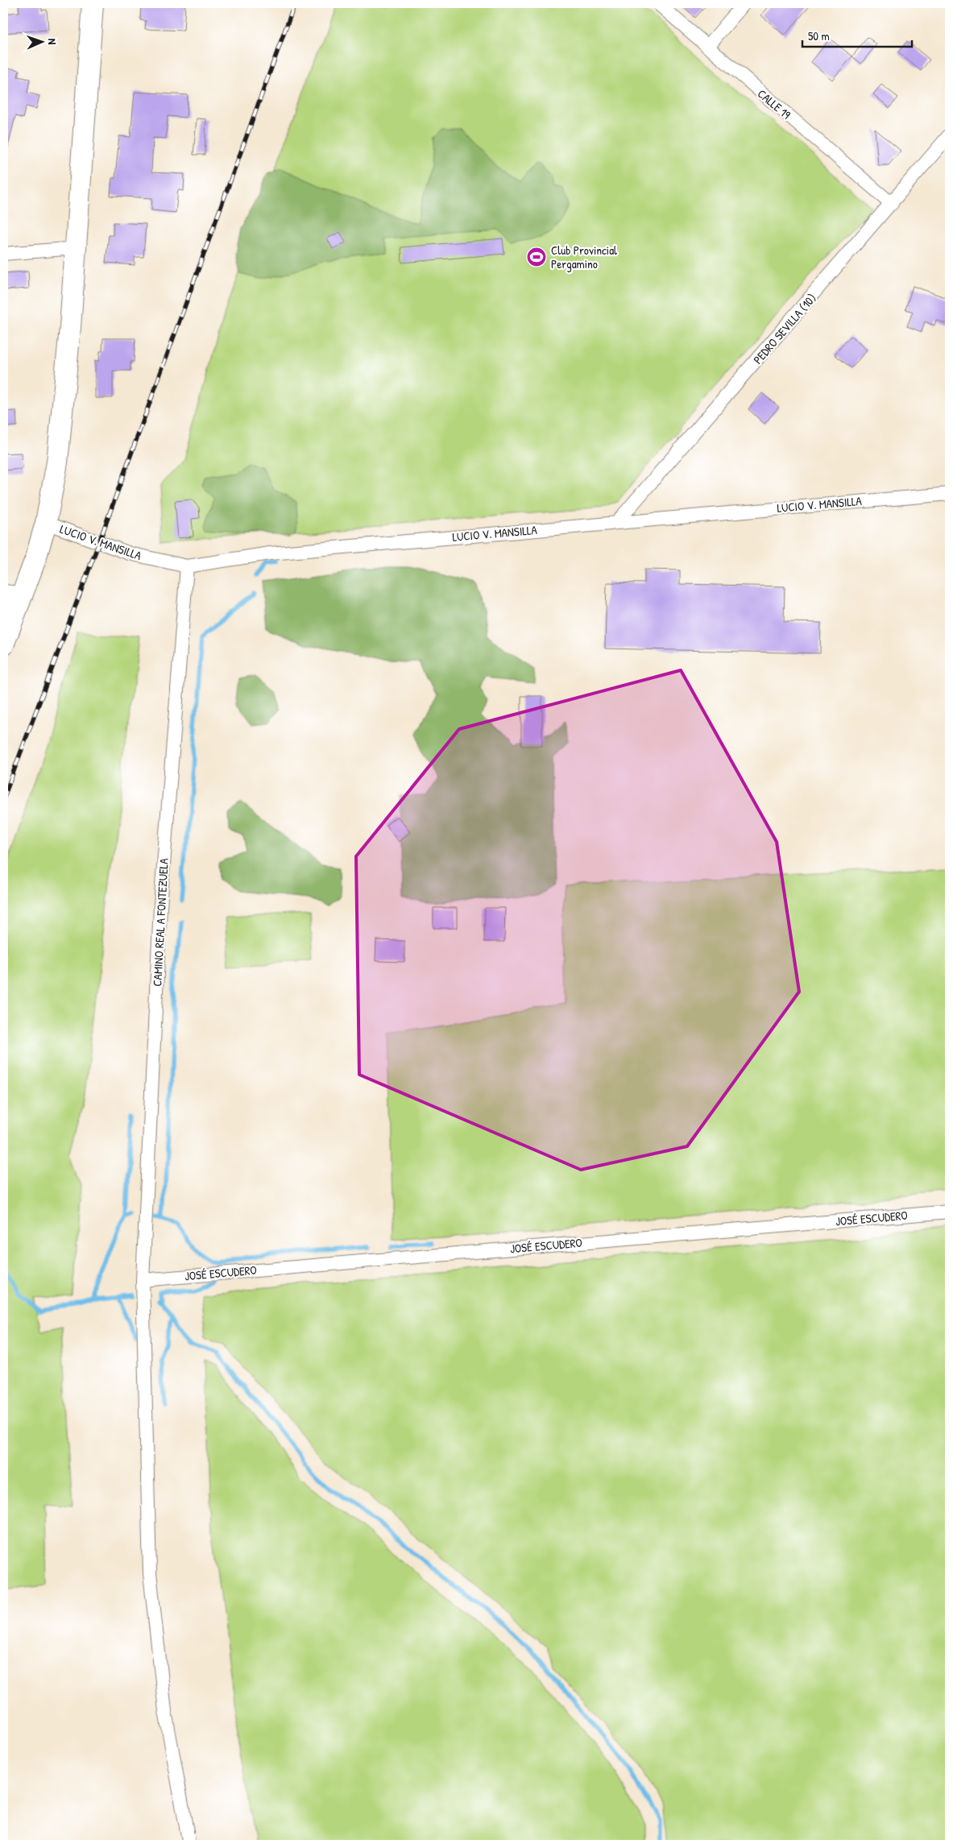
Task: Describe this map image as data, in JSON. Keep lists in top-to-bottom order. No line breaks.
{"streets":{"street":["CALLE 19","PEDRO SEVILLA (10)","LUCIO V. MANSILLA","CAMINO REAL A FONTEZUELA","JOSÉ ESCUDERO"]},"crossings":[["CALLE 19","PEDRO SEVILLA (10)"],["PEDRO SEVILLA (10)","LUCIO V. MANSILLA"],["LUCIO V. MANSILLA","CAMINO REAL A FONTEZUELA"],["CAMINO REAL A FONTEZUELA","JOSÉ ESCUDERO"]],"places":{"sports":["Club Provincial Pergamino"]},"scale_bar":"50 m","north":"right"}
